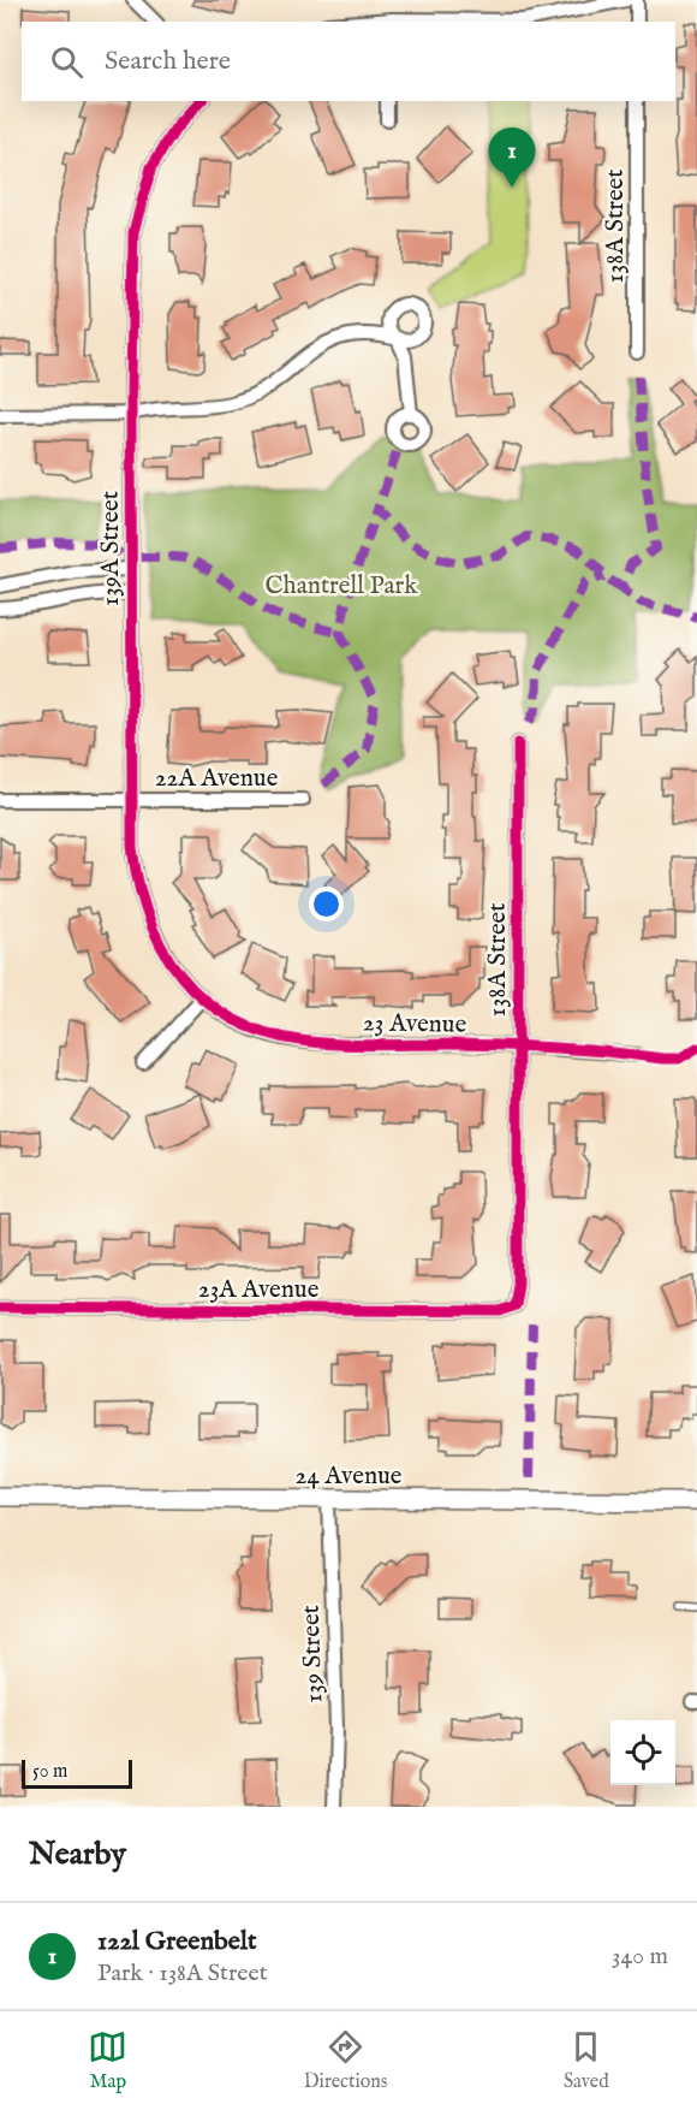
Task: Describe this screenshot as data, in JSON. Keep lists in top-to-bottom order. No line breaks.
{"streets":{"main road":["24 Avenue"],"street":["138A Street","139A Street","22A Avenue","23 Avenue","23A Avenue","139 Street"]},"crossings":[["138A Street","23 Avenue"],["138A Street","23A Avenue"],["139A Street","22A Avenue"],["139A Street","23 Avenue"],["24 Avenue","139 Street"]],"parks":["Chantrell Park"],"scale_bar":"50 m","page":{"search":"Search here","pins":"1","scale":"50 m","heading":"Nearby","list":[{"mark":"1","name":"122l Greenbelt","note":"Park · 138A Street","value":"340 m"}],"nav":["Map","Directions","Saved"]}}
